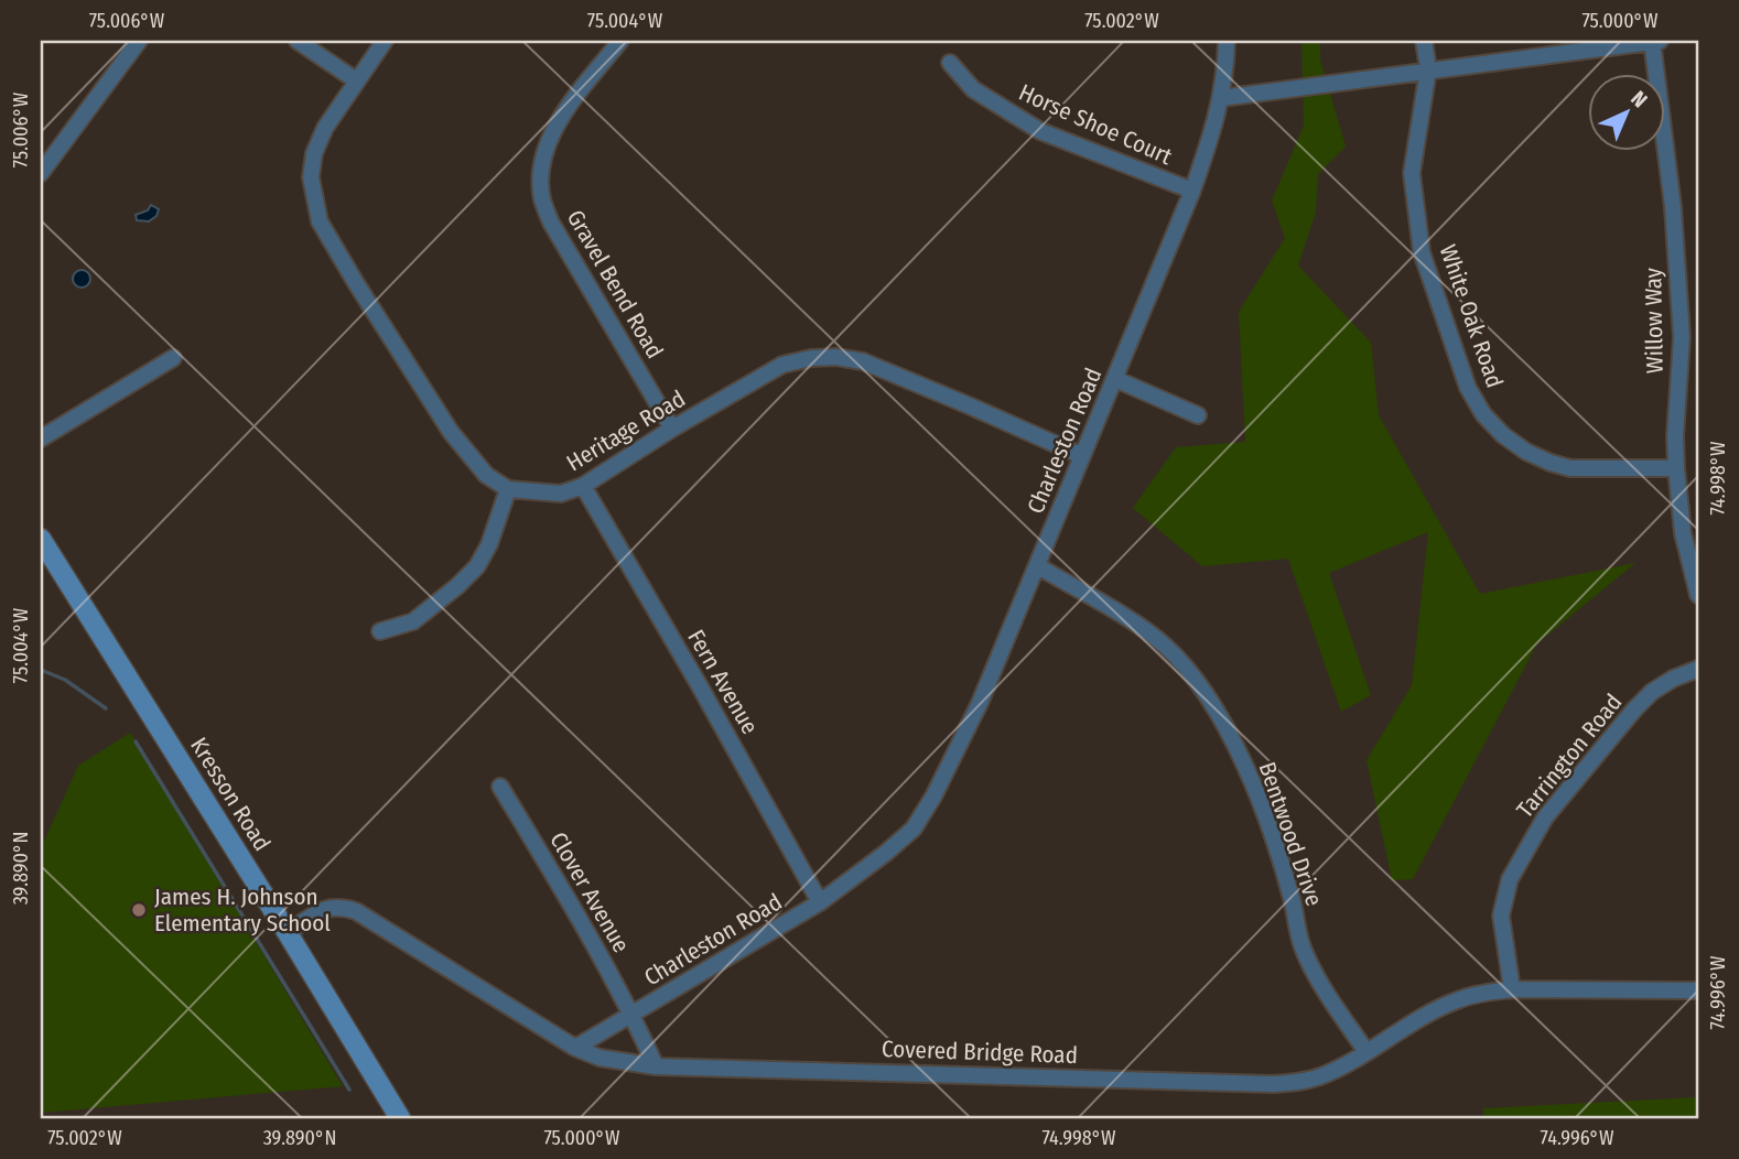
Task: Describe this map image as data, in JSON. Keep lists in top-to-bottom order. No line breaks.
{"streets":{"street":["Horse Shoe Court","Gravel Bend Road","White Oak Road","Willow Way","Heritage Road","Charleston Road","Fern Avenue","Tarrington Road","Kresson Road","Bentwood Drive","Clover Avenue","Covered Bridge Road"]},"crossings":[["Horse Shoe Court","Charleston Road"],["Gravel Bend Road","Heritage Road"],["White Oak Road","Willow Way"],["Heritage Road","Charleston Road"],["Heritage Road","Fern Avenue"],["Charleston Road","Fern Avenue"],["Charleston Road","Bentwood Drive"],["Charleston Road","Clover Avenue"],["Charleston Road","Covered Bridge Road"],["Tarrington Road","Covered Bridge Road"],["Kresson Road","Covered Bridge Road"],["Bentwood Drive","Covered Bridge Road"],["Clover Avenue","Covered Bridge Road"]],"places":["James H. Johnson Elementary School"],"north":"top right","coordinates":["75.006°W","75.004°W","75.002°W","75.000°W","74.998°W","39.890°N","74.996°W"]}
